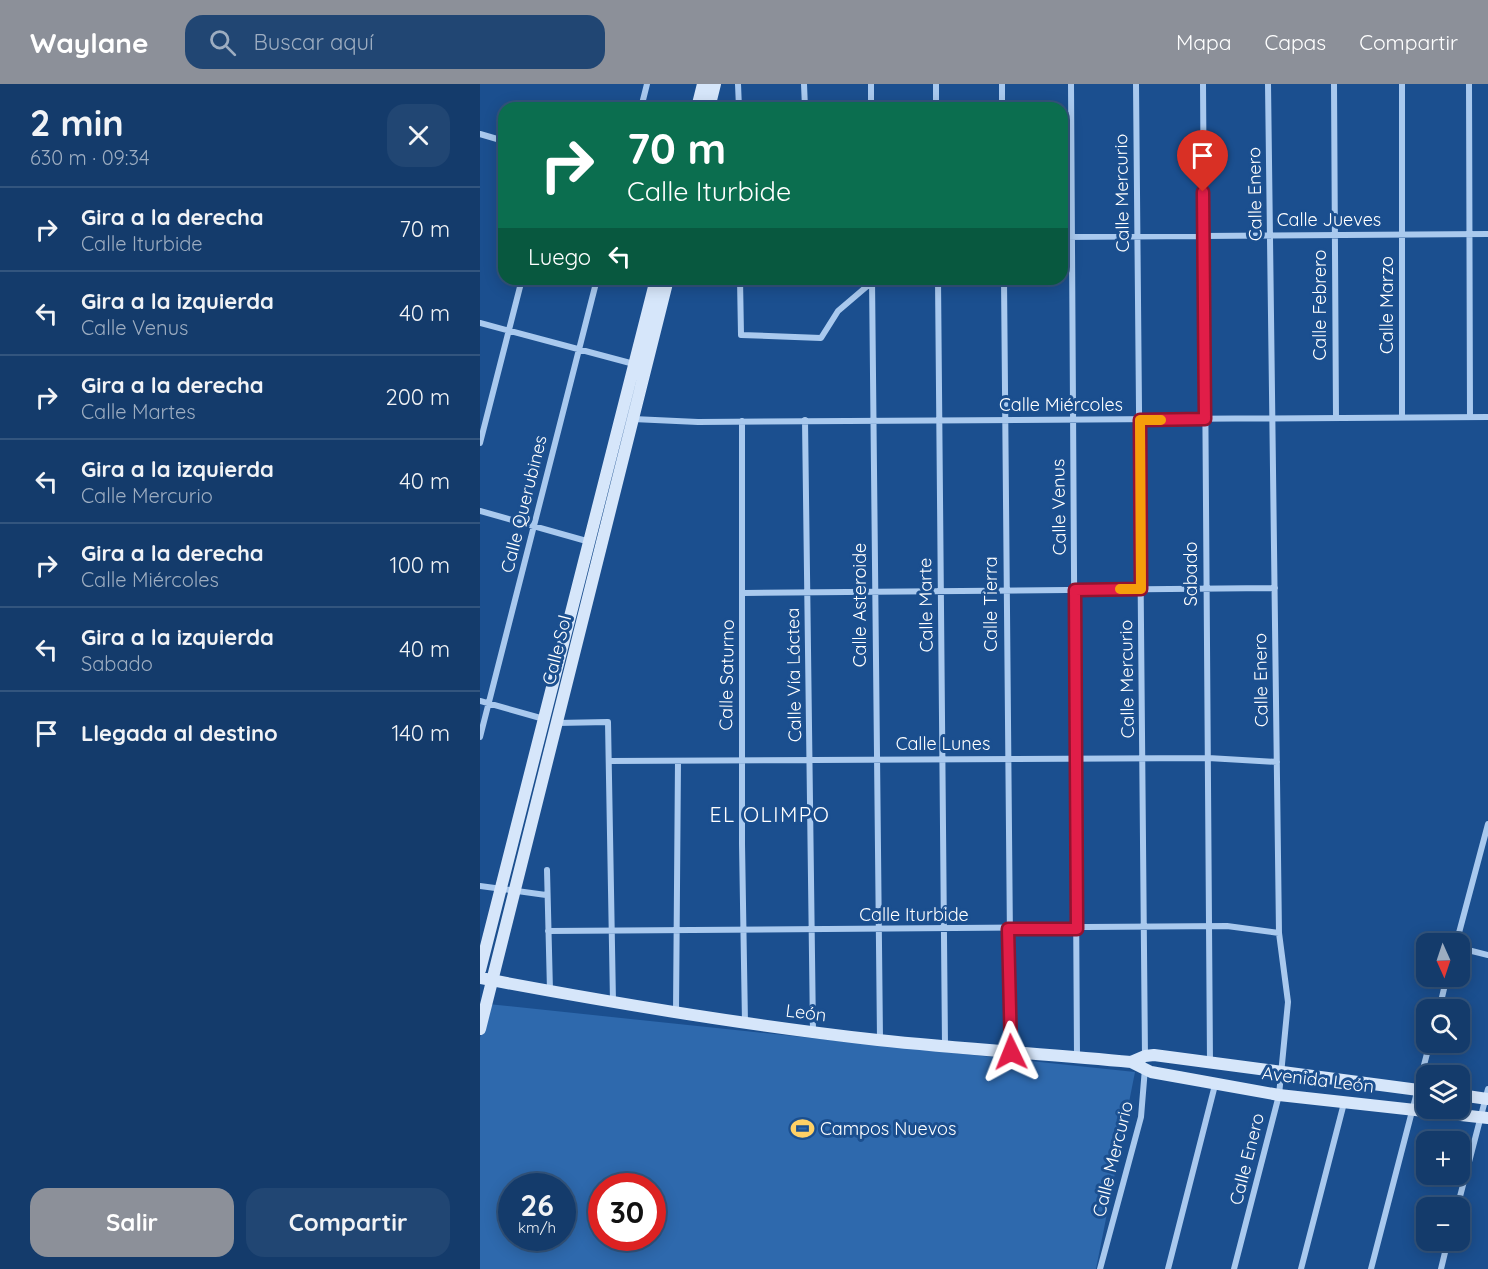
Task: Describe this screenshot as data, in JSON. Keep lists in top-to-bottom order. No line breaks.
{"streets":{"street":["Calle Mercurio","Calle Enero","Calle Jueves","Calle Febrero","Calle Marzo","Calle Miércoles","Calle Querubines","Calle Venus","Sabado","Calle Tierra","Calle Asteroide","Calle Marte","Calle Sol","Calle Saturno","Calle Vía Láctea","Calle Lunes","Calle Iturbide","León","Avenida León"]},"crossings":[["Calle Mercurio","Calle Jueves"],["Calle Mercurio","Calle Miércoles"],["Calle Mercurio","Calle Lunes"],["Calle Mercurio","Calle Iturbide"],["Calle Mercurio","León"],["Calle Mercurio","Avenida León"],["Calle Enero","Calle Jueves"],["Calle Enero","Calle Miércoles"],["Calle Enero","Calle Lunes"],["Calle Enero","Calle Iturbide"],["Calle Enero","Avenida León"],["Calle Jueves","Calle Febrero"],["Calle Jueves","Calle Marzo"],["Calle Jueves","Calle Venus"],["Calle Jueves","Sabado"],["Calle Febrero","Calle Miércoles"],["Calle Marzo","Calle Miércoles"],["Calle Miércoles","Calle Venus"],["Calle Miércoles","Sabado"],["Calle Miércoles","Calle Tierra"],["Calle Miércoles","Calle Asteroide"],["Calle Miércoles","Calle Marte"],["Calle Miércoles","Calle Sol"],["Calle Miércoles","Calle Saturno"],["Calle Miércoles","Calle Vía Láctea"],["Calle Venus","Calle Lunes"],["Calle Venus","Calle Iturbide"],["Calle Venus","León"],["Sabado","Calle Lunes"],["Sabado","Calle Iturbide"],["Sabado","Avenida León"],["Calle Tierra","Calle Lunes"],["Calle Tierra","Calle Iturbide"],["Calle Tierra","León"],["Calle Asteroide","Calle Lunes"],["Calle Asteroide","Calle Iturbide"],["Calle Asteroide","León"],["Calle Marte","Calle Lunes"],["Calle Marte","Calle Iturbide"],["Calle Marte","León"],["Calle Sol","León"],["Calle Saturno","Calle Lunes"],["Calle Saturno","Calle Iturbide"],["Calle Saturno","León"],["Calle Vía Láctea","Calle Lunes"],["Calle Vía Láctea","Calle Iturbide"],["Calle Vía Láctea","León"],["León","Avenida León"]],"districts":["EL OLIMPO"],"places":{"sports":["Campos Nuevos"]},"north":"bottom","page":{"header":"Waylane","search":"Buscar aquí","nav":["Mapa","Capas","Compartir"],"heading":["2 min","630 m · 09:34"],"turn":["70 m","Calle Iturbide"],"list":[{"name":"Gira a la derecha","note":"Calle Iturbide","value":"70 m"},{"name":"Gira a la izquierda","note":"Calle Venus","value":"40 m"},{"name":"Gira a la derecha","note":"Calle Martes","value":"200 m"},{"name":"Gira a la izquierda","note":"Calle Mercurio","value":"40 m"},{"name":"Gira a la derecha","note":"Calle Miércoles","value":"100 m"},{"name":"Gira a la izquierda","note":"Sabado","value":"40 m"},{"name":"Llegada al destino","value":"140 m"}],"then":"Luego","map_buttons":["+","−"],"speed":"26 km/h","limit":"30","buttons":["Salir","Compartir"]}}
